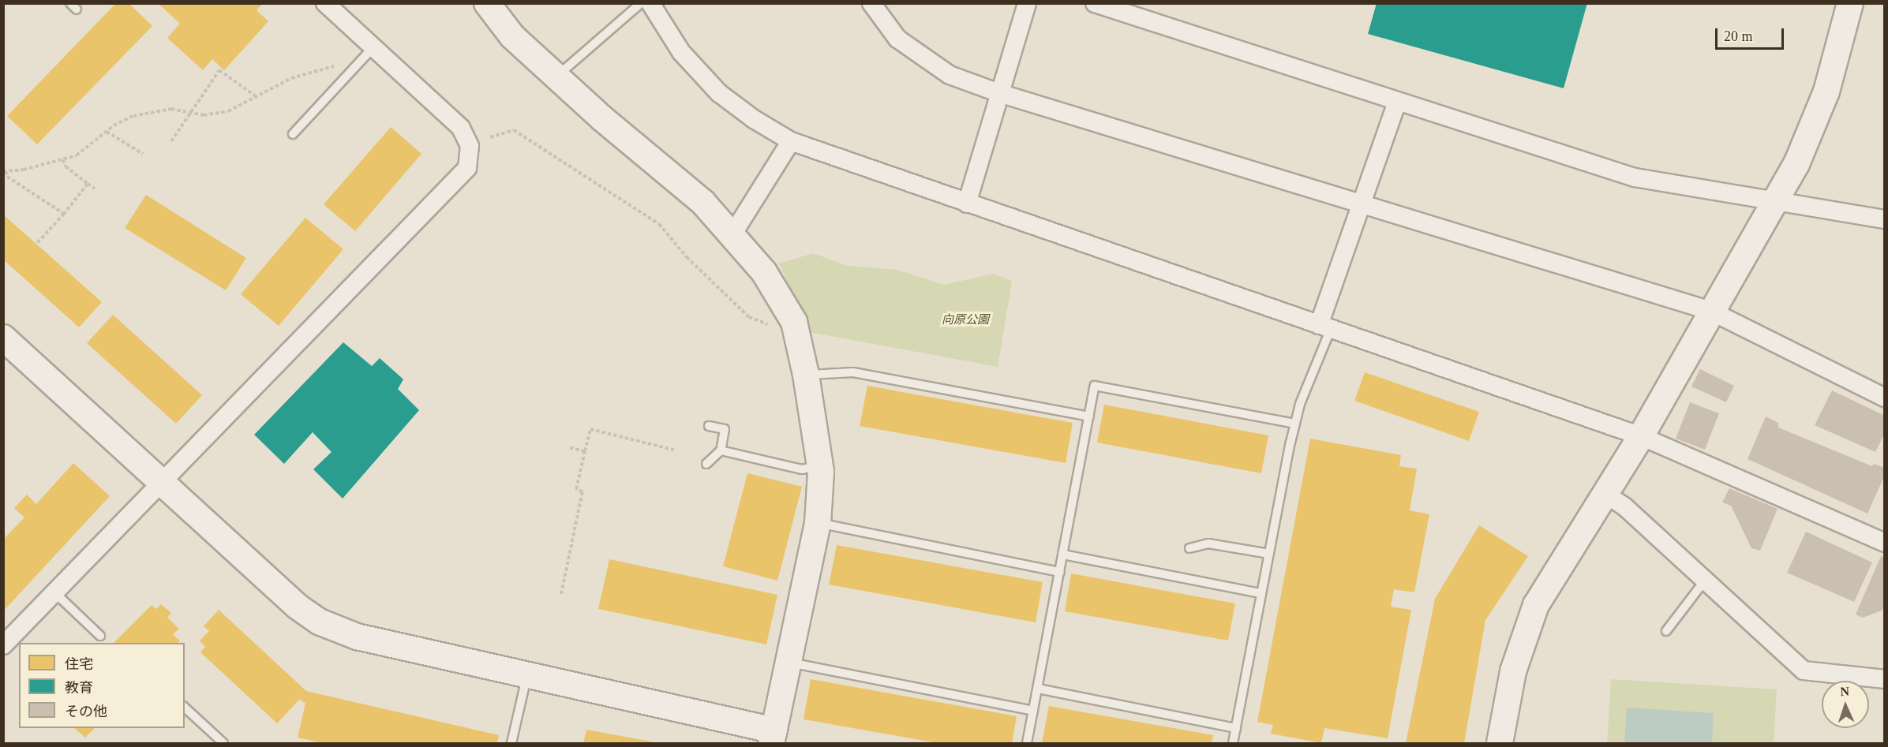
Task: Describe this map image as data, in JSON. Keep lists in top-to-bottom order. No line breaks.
{"parks":["向原公園"],"legend":["住宅","教育","その他"],"scale_bar":"20 m","north":"top"}
